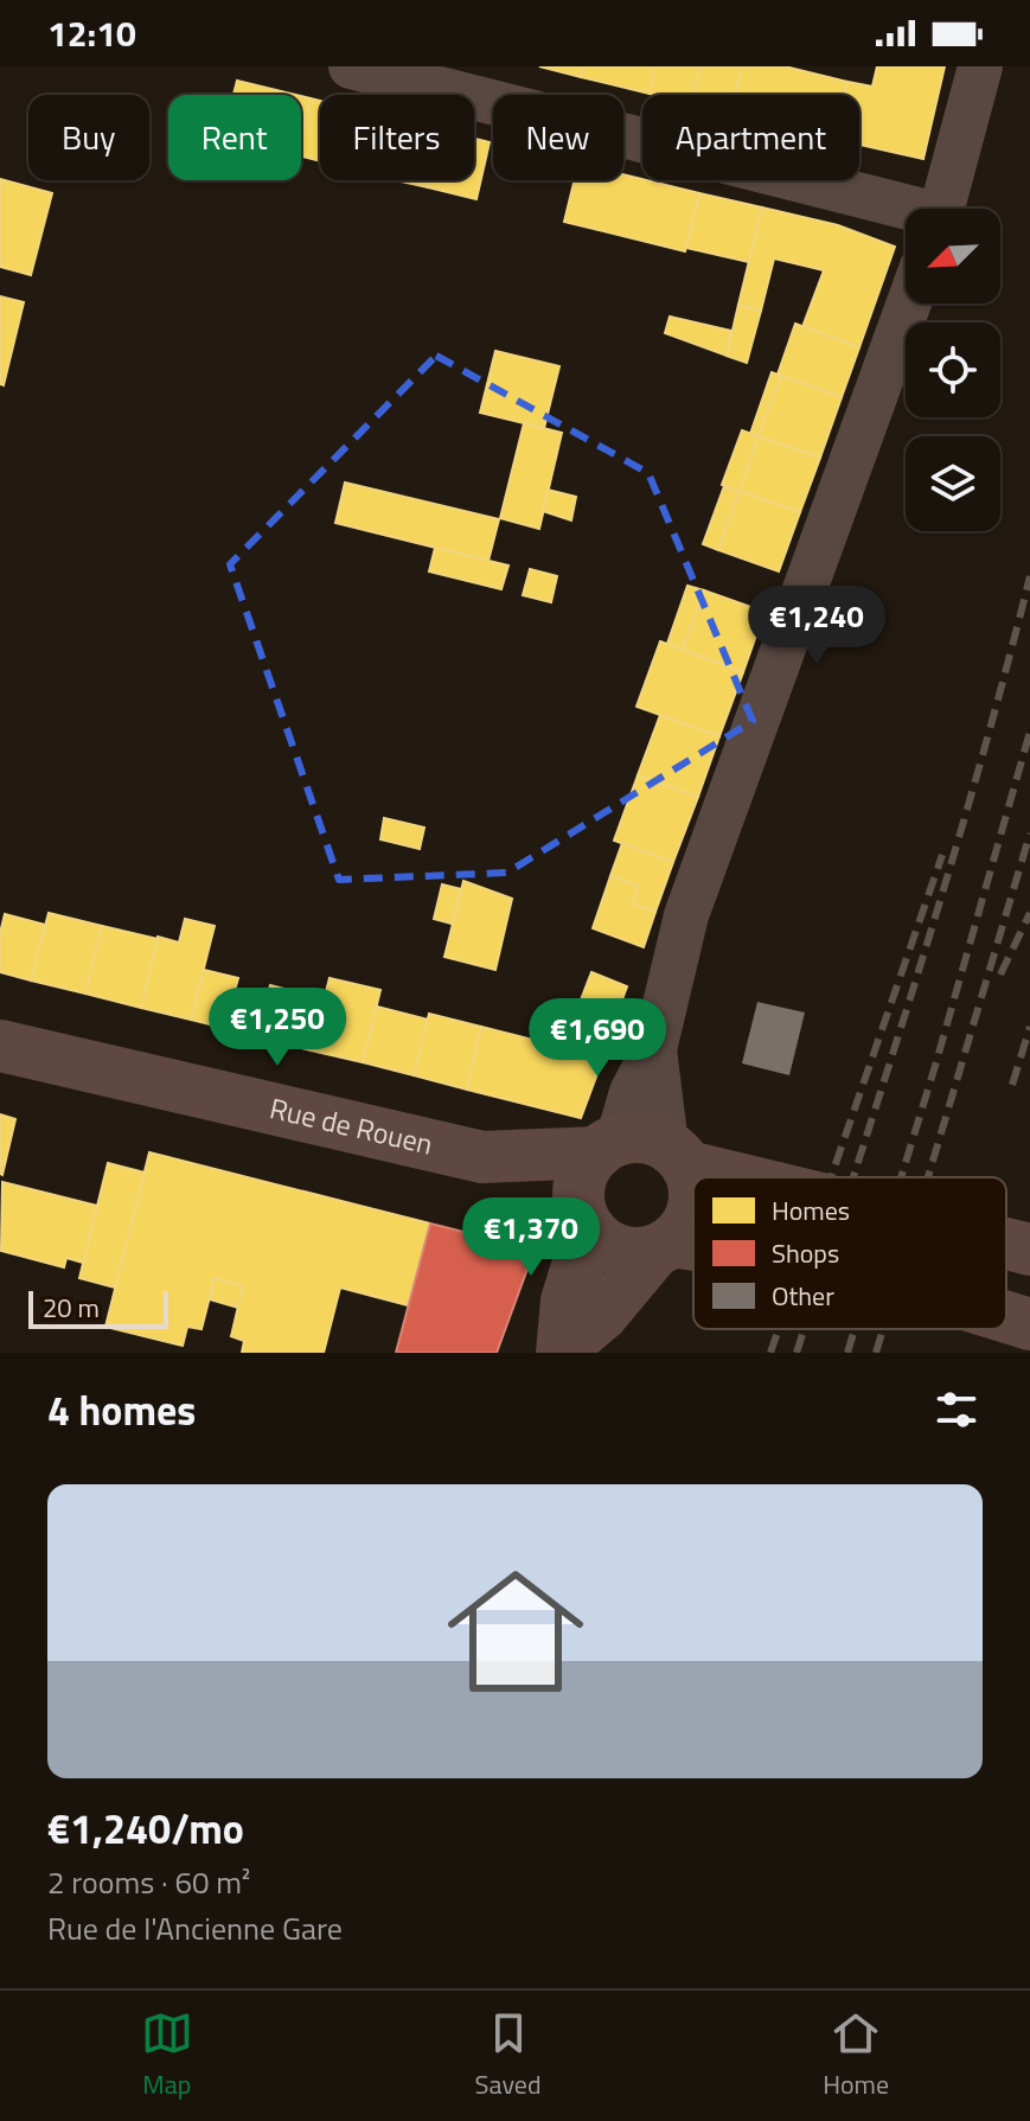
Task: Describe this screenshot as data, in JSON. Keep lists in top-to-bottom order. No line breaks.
{"streets":{"main road":["Rue de Rouen"]},"legend":["Homes","Shops","Other"],"scale_bar":"20 m","north":"bottom left","page":{"status":"12:10","chip":["Buy","Rent","Filters","New","Apartment"],"price":["€1,240","€1,250","€1,690","€1,370"],"scale":"20 m","heading":"4 homes","list":[{"name":"€1,240/mo","note":"2 rooms · 60 m² · Rue de l'Ancienne Gare"}],"tabs":["Map","Saved","Home"]}}
